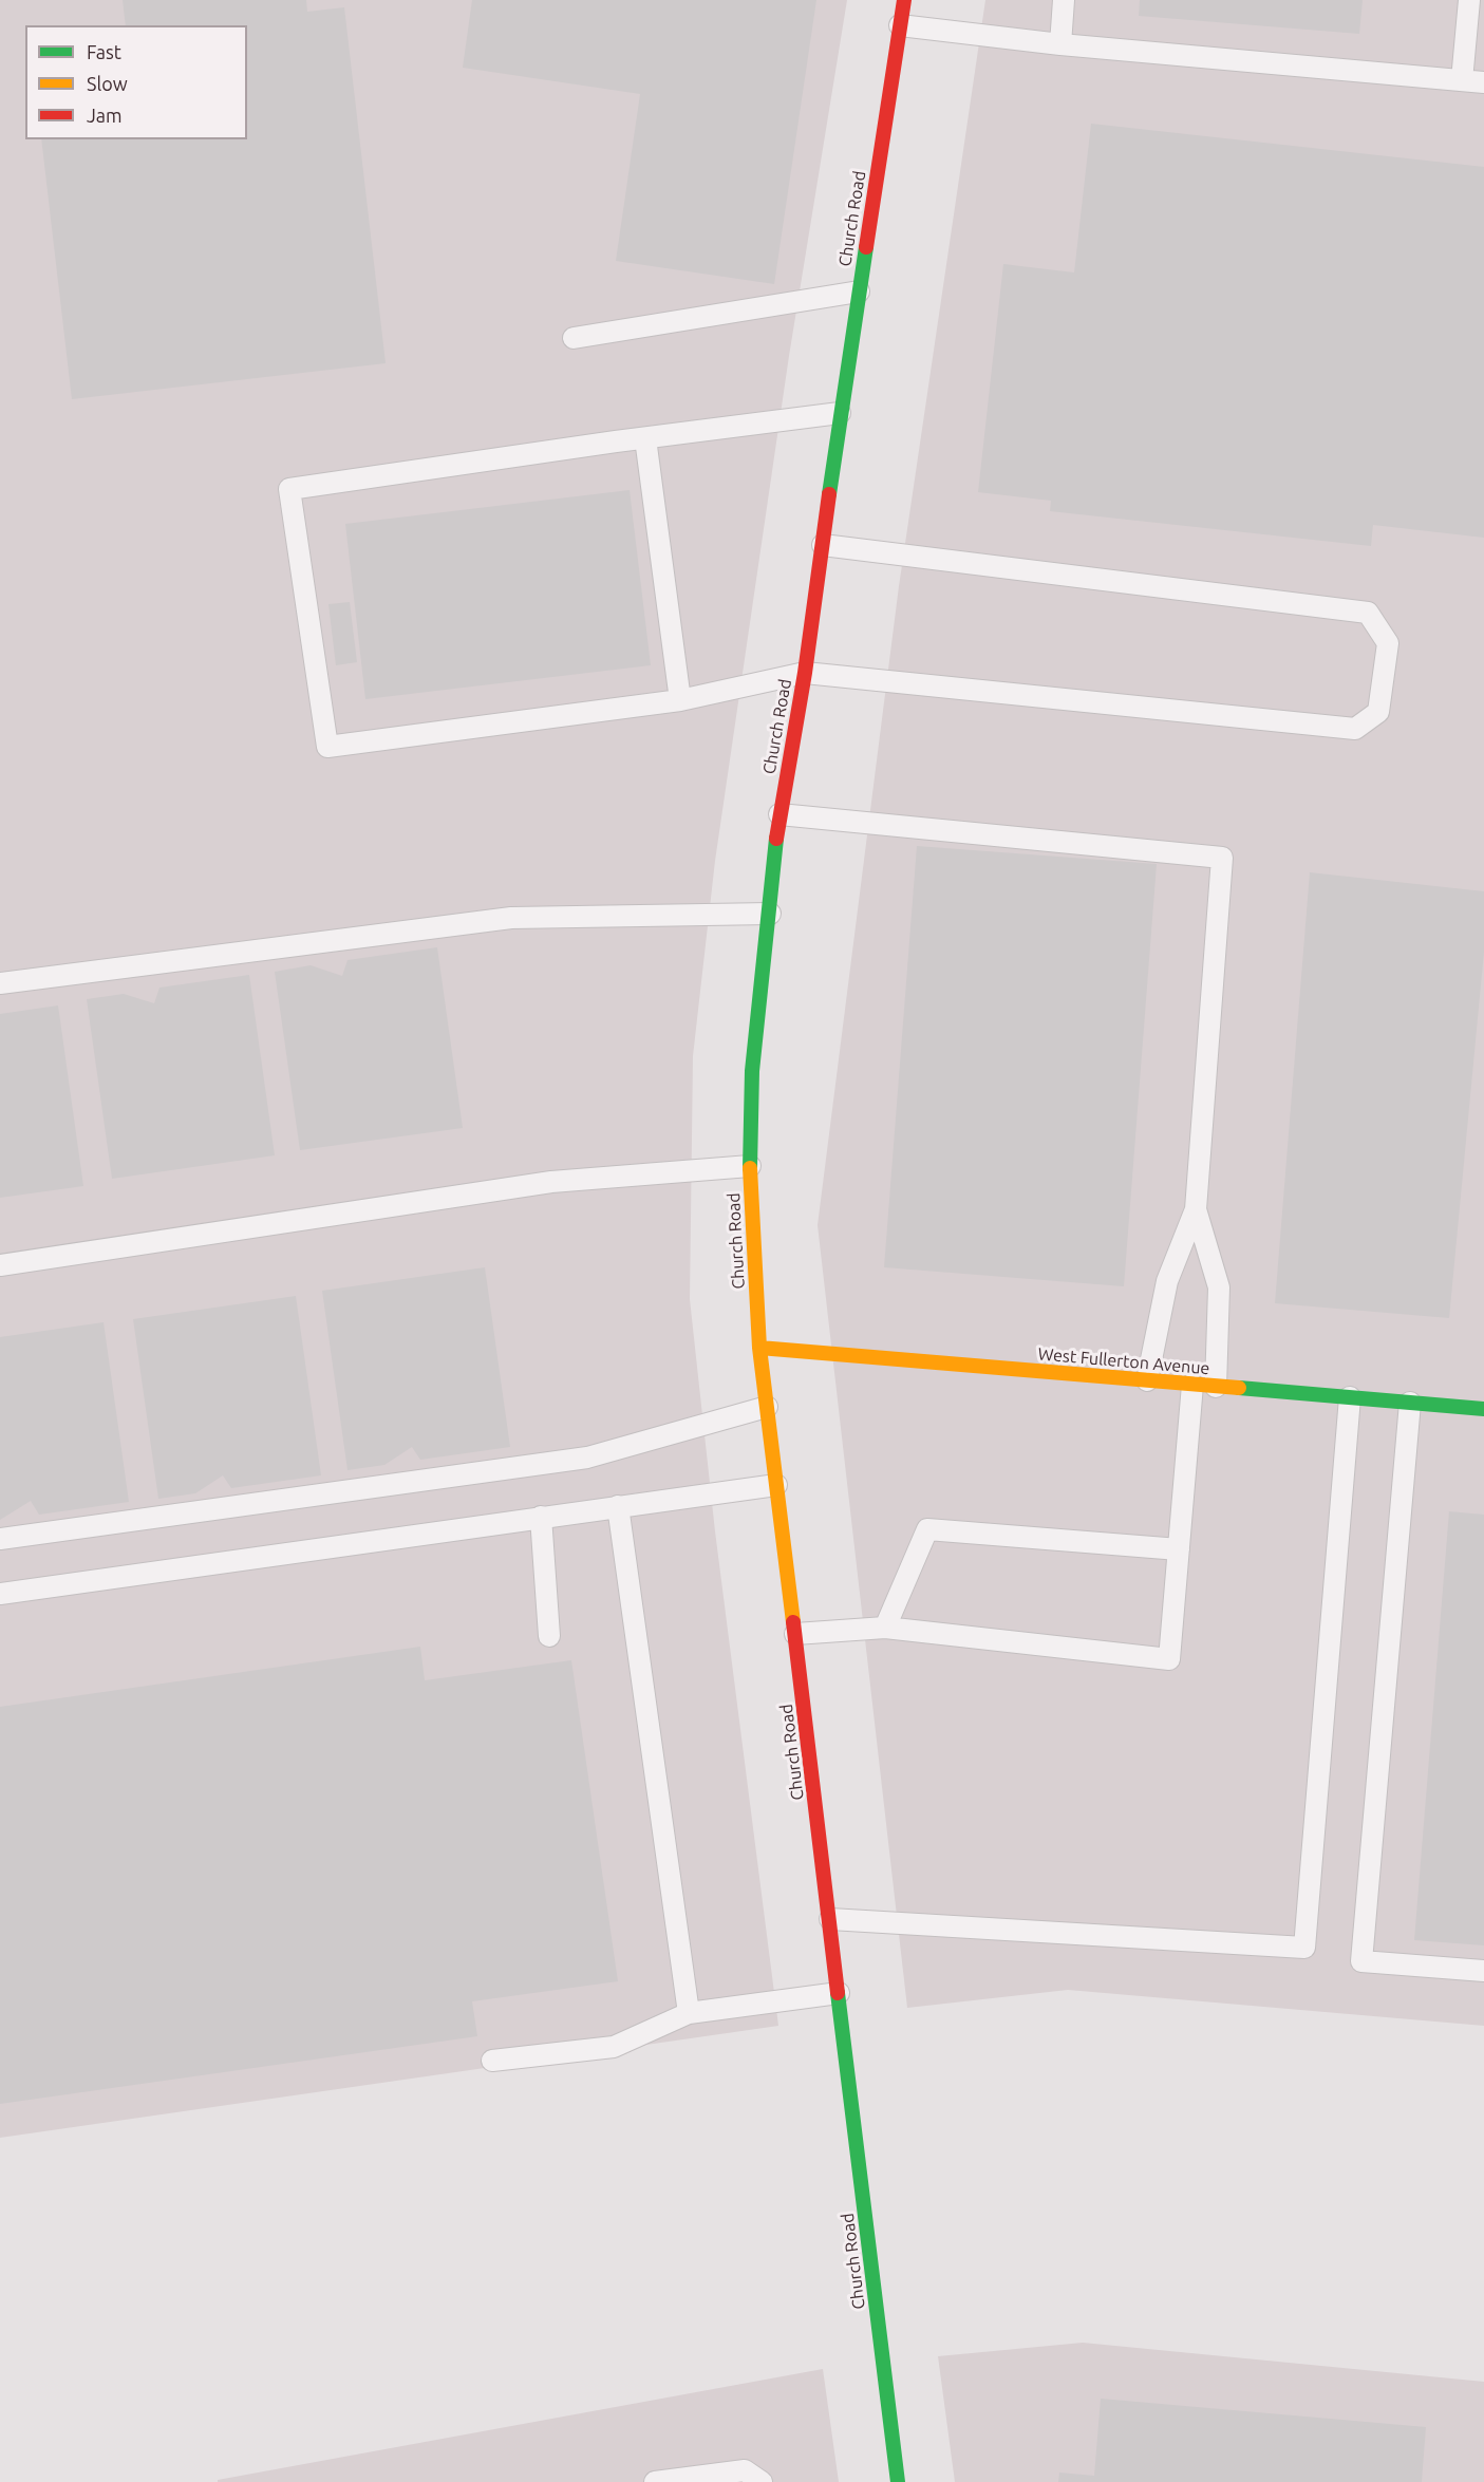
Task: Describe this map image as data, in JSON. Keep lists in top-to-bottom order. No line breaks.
{"streets":{"street":["Church Road","West Fullerton Avenue"]},"crossings":[["Church Road","West Fullerton Avenue"]],"legend":["Fast","Slow","Jam"]}
